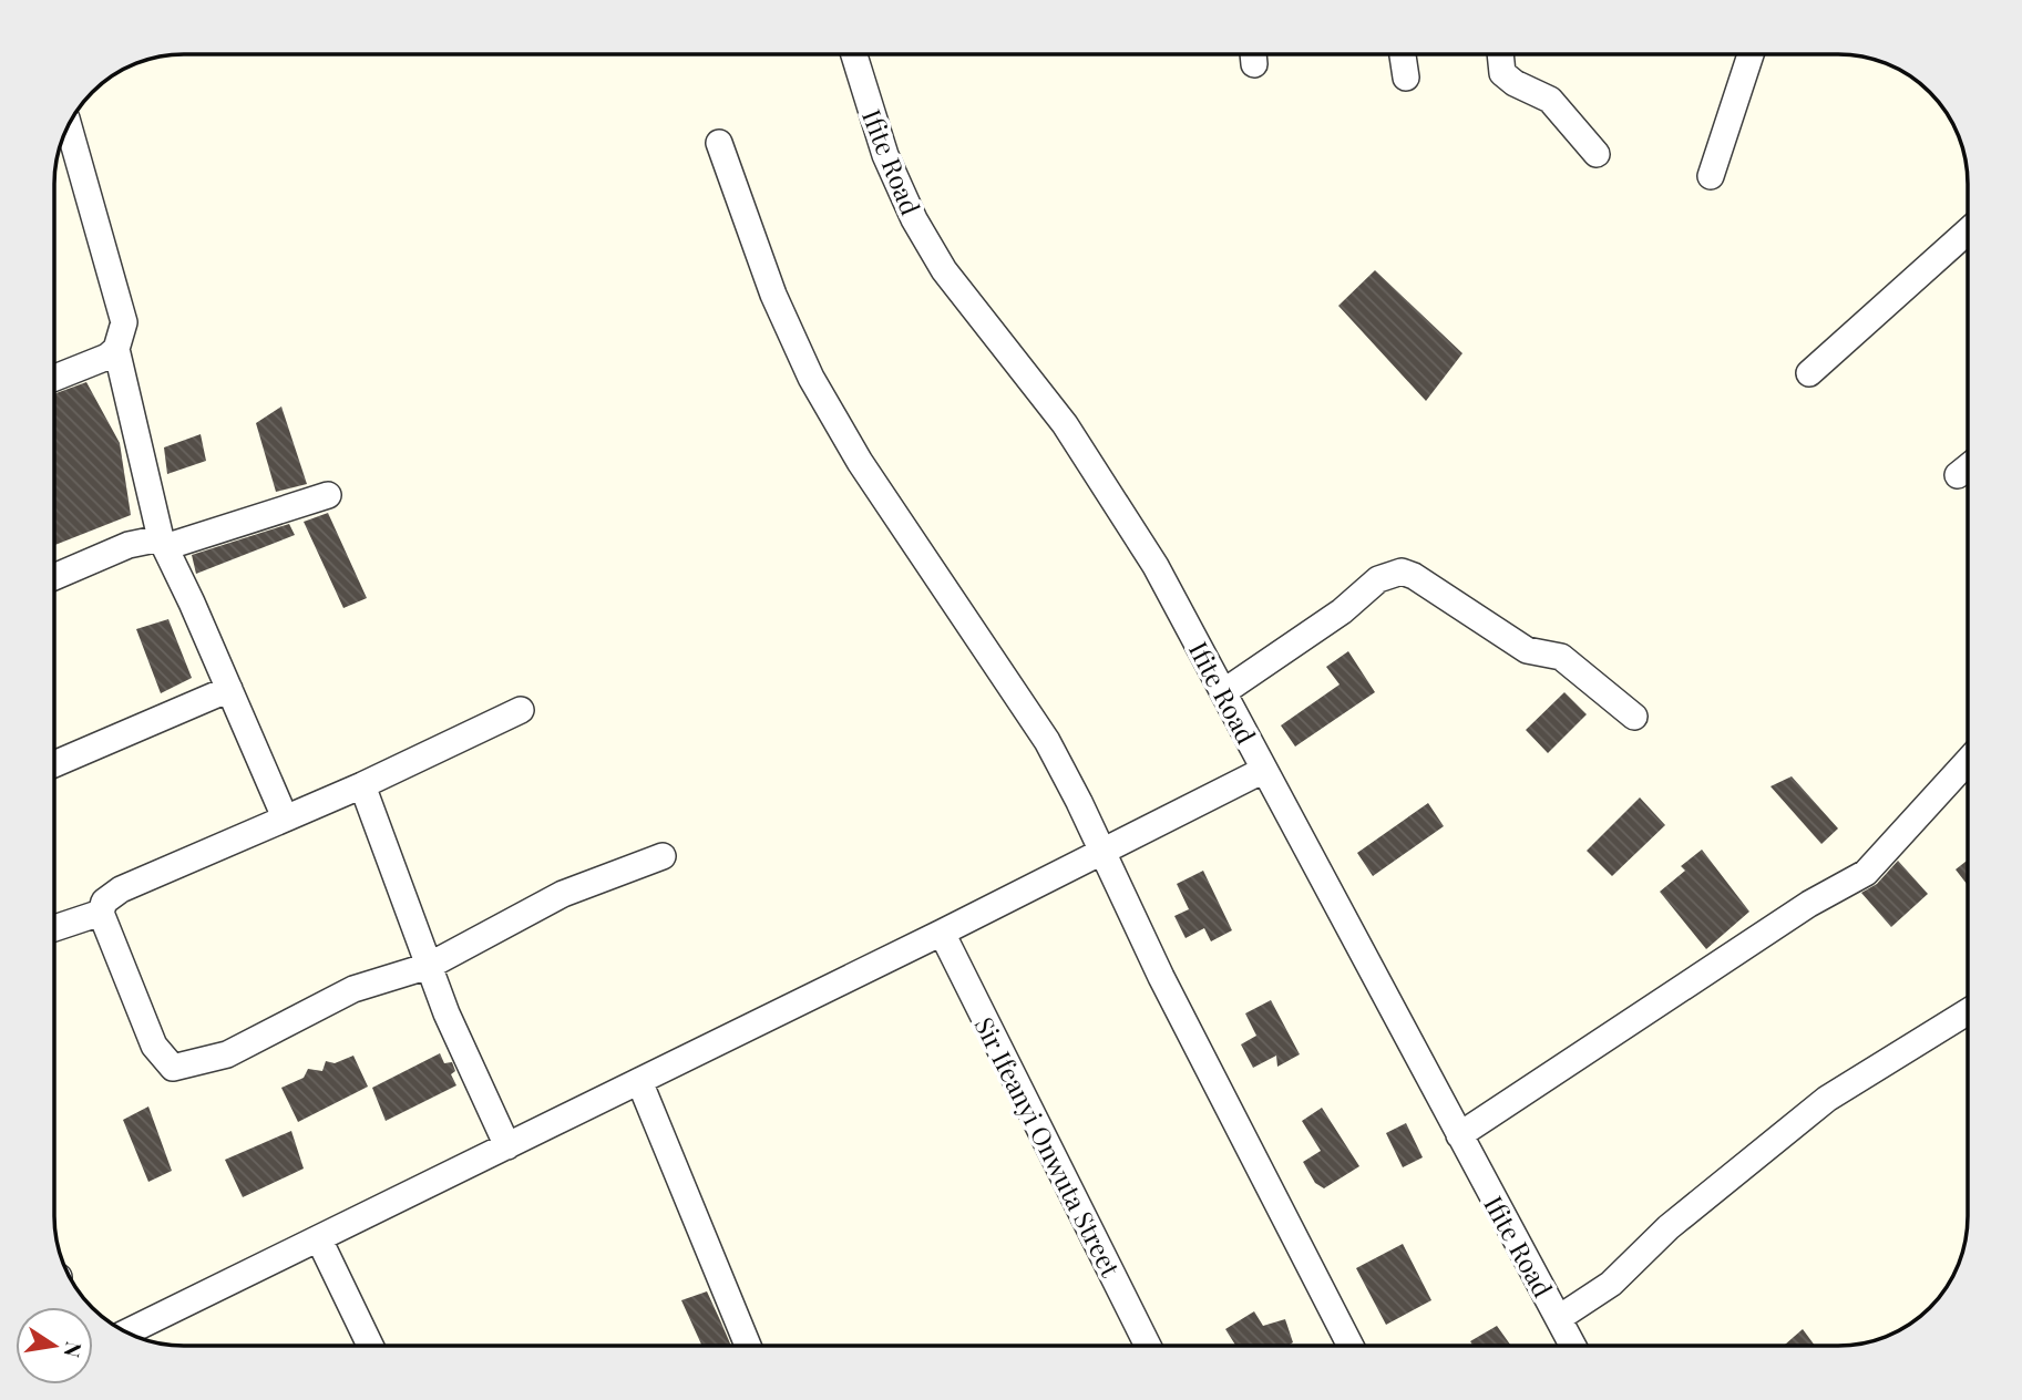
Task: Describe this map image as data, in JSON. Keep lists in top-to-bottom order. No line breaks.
{"streets":{"street":["Ifite Road","Sir Ifeanyi Onwuta Street"]},"north":"right"}
